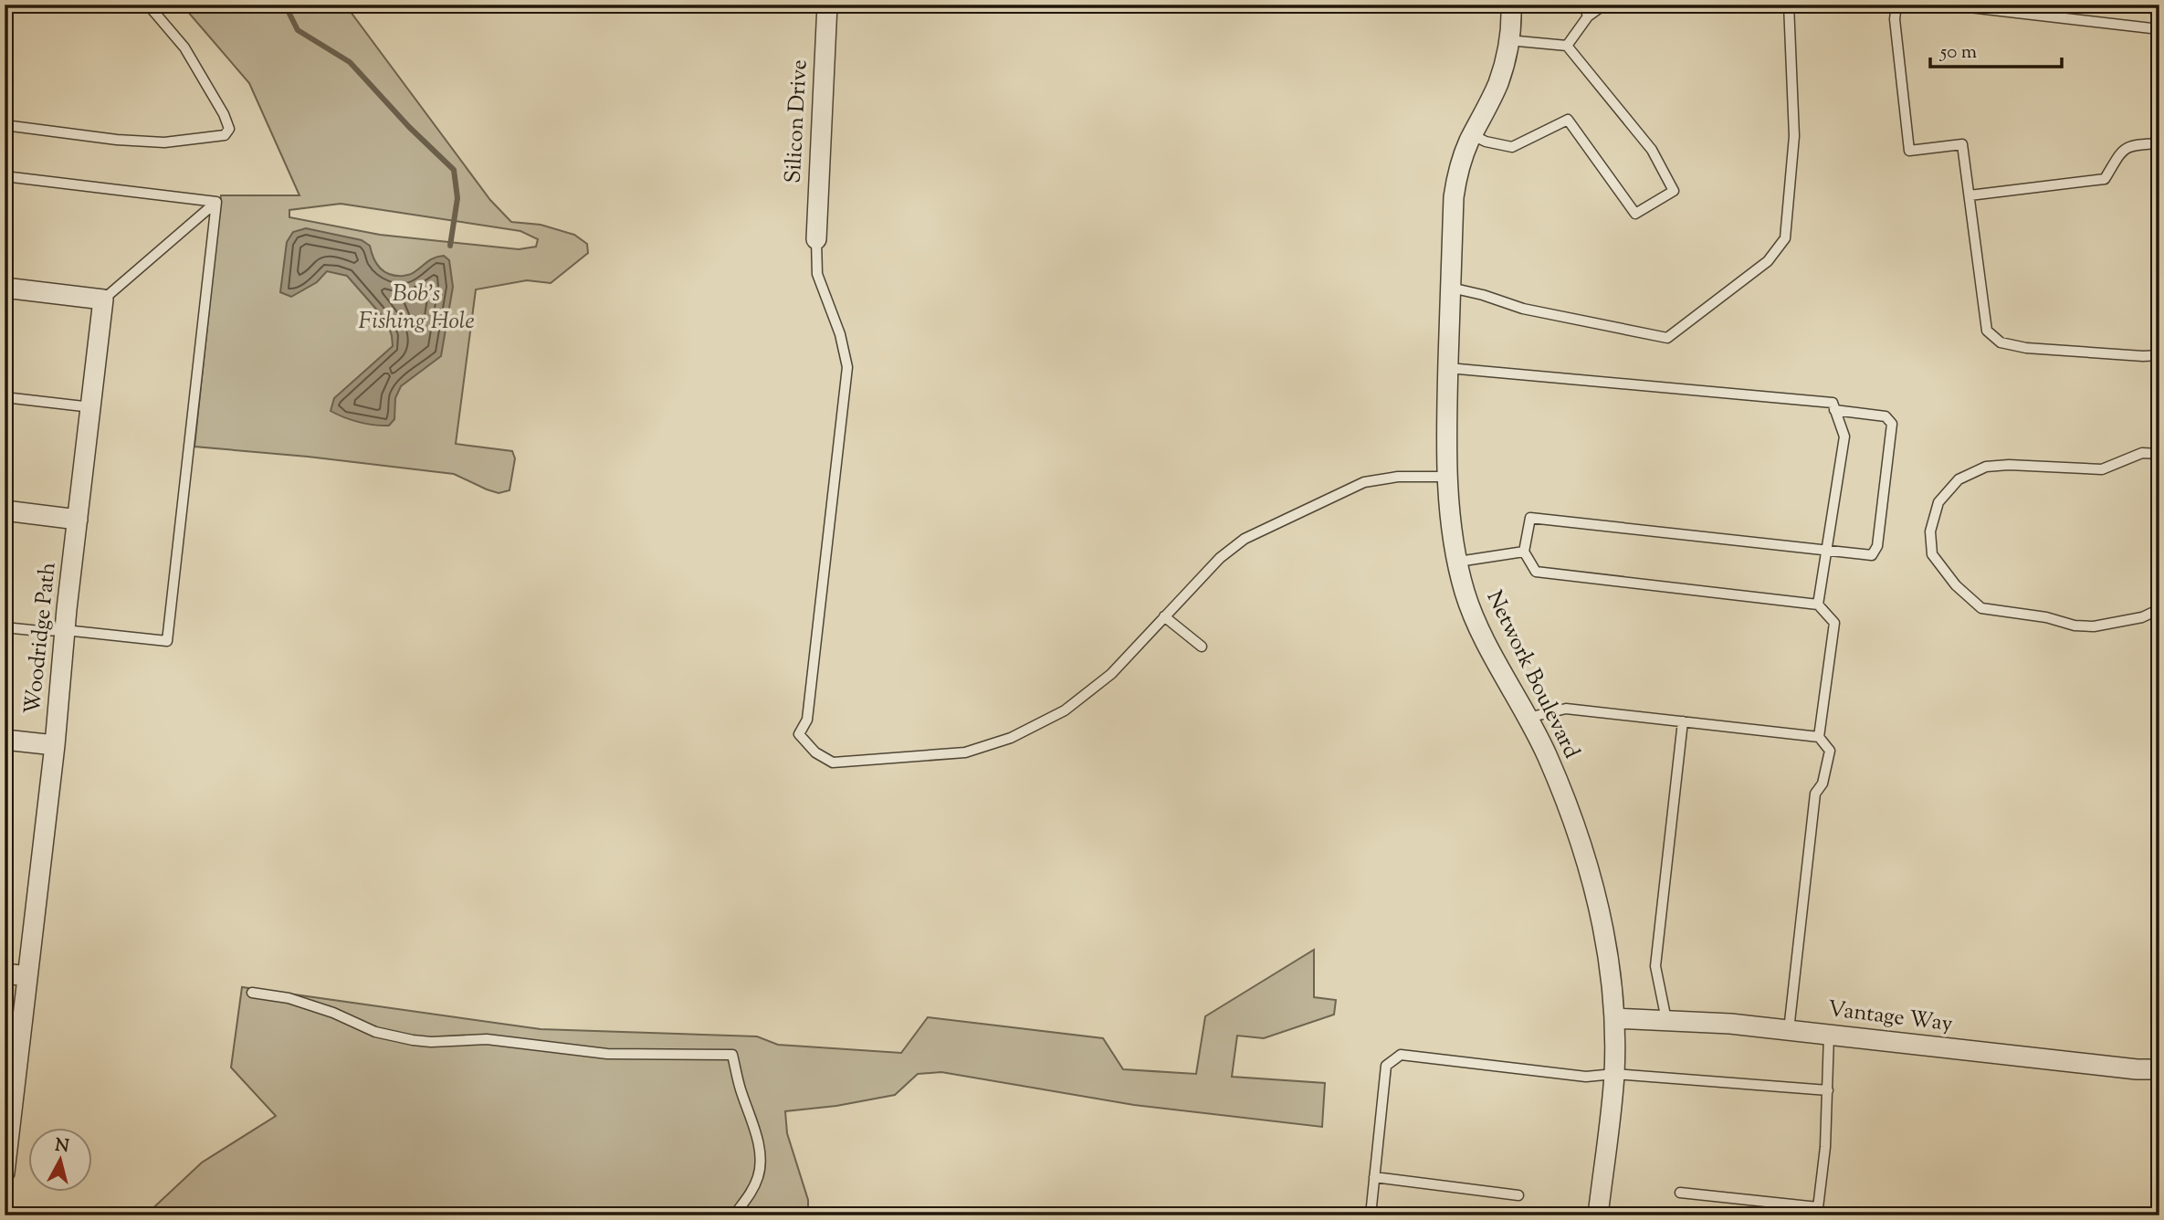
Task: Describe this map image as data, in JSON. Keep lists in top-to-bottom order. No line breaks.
{"streets":{"street":["Silicon Drive","Woodridge Path","Network Boulevard","Vantage Way"]},"crossings":[["Network Boulevard","Vantage Way"]],"water":["Bob's Fishing Hole"],"scale_bar":"50 m","north":"top"}
